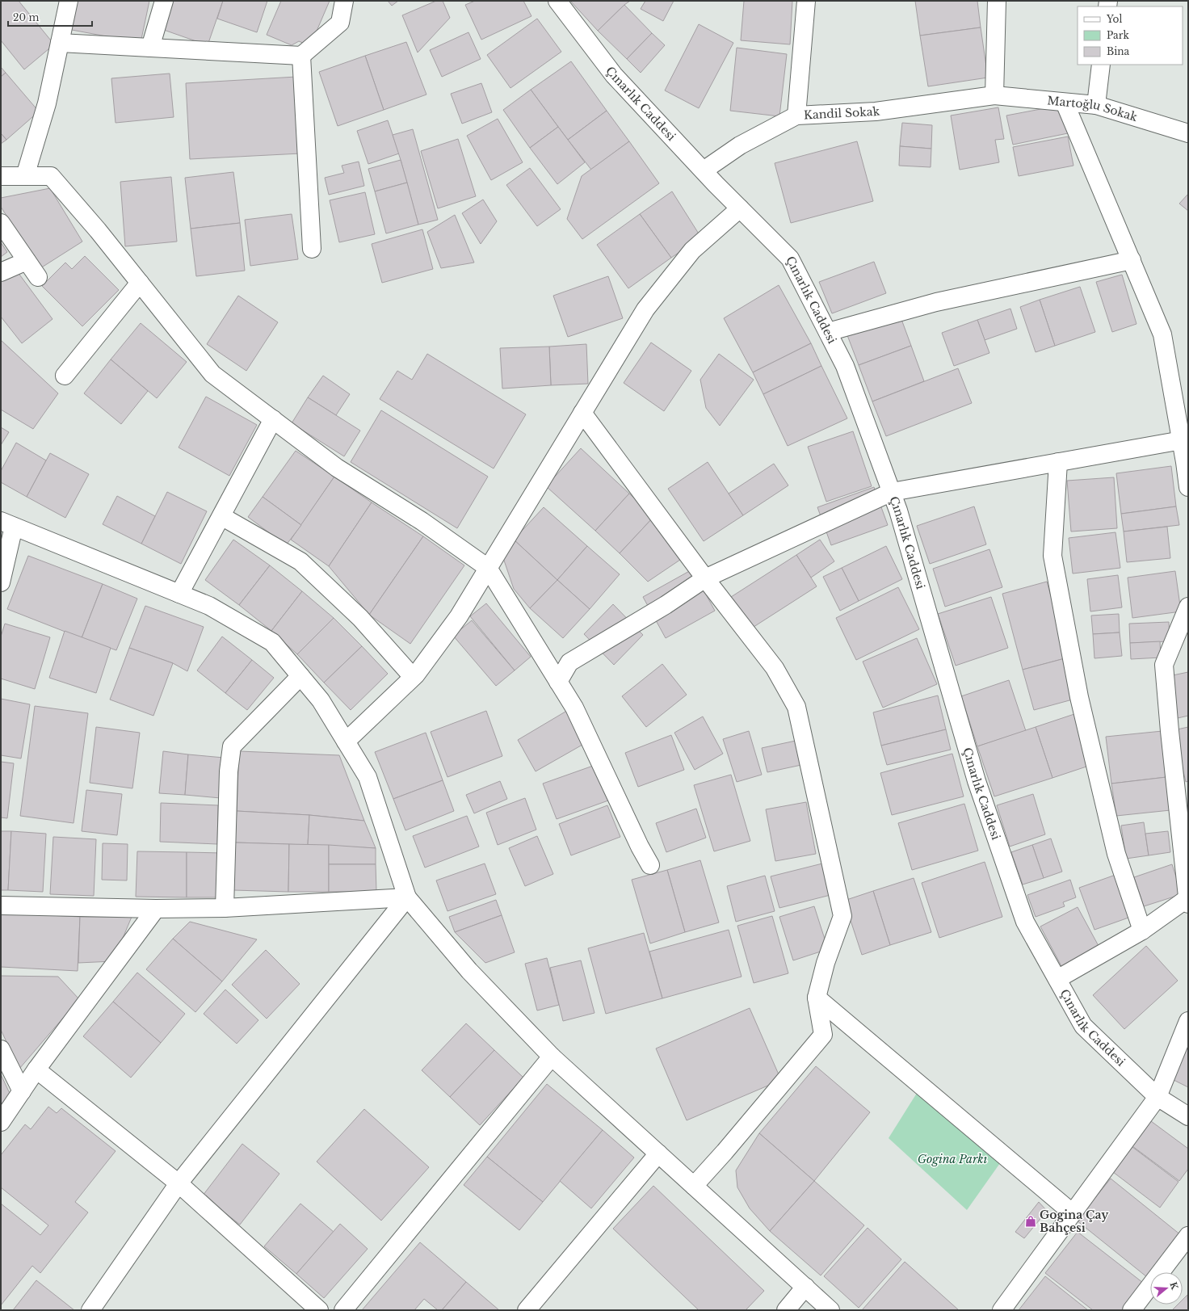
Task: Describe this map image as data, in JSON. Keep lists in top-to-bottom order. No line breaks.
{"streets":{"street":["Çınarlık Caddesi","Martoğlu Sokak","Kandil Sokak"]},"crossings":[["Çınarlık Caddesi","Kandil Sokak"],["Martoğlu Sokak","Kandil Sokak"]],"parks":["Gogina Parkı"],"places":{"shop":["Gogina Çay Bahçesi"]},"legend":["Yol","Park","Bina"],"scale_bar":"20 m","north":"right"}
